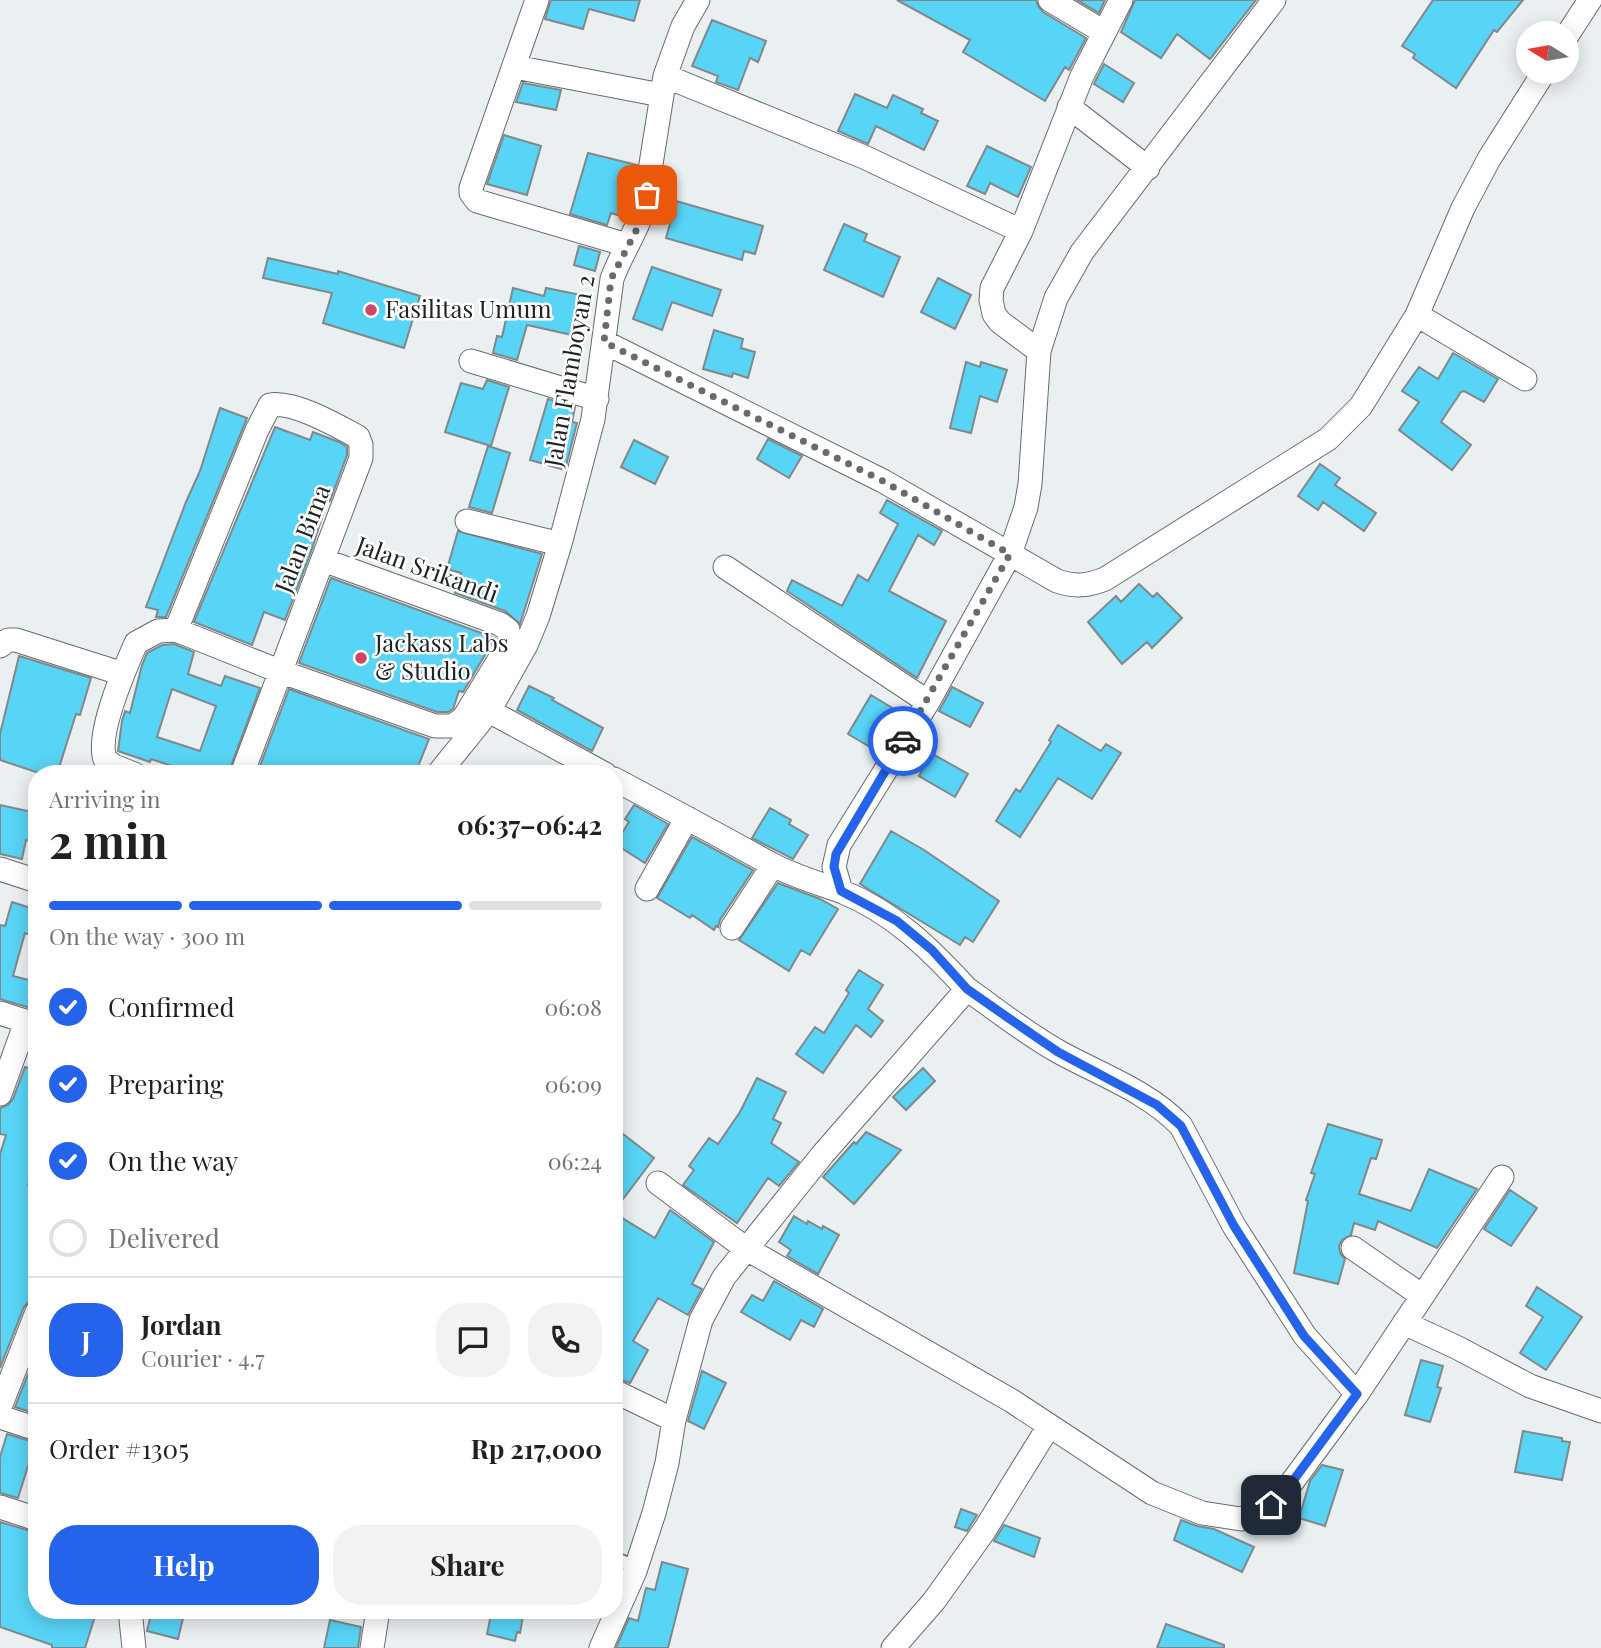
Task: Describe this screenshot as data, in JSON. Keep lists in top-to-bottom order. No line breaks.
{"streets":{"street":["Jalan Flamboyan 2","Jalan Bima","Jalan Srikandi"]},"crossings":[["Jalan Bima","Jalan Srikandi"]],"places":["Fasilitas Umum","Jackass Labs & Studio"],"north":"left","page":{"heading":["2 min","Arriving in","06:37–06:42"],"panel":["Jordan","Courier · 4.7","Order #1305","Rp 217,000"],"bar":"On the way · 300 m","list":[["Confirmed","06:08"],["Preparing","06:09"],["On the way","06:24"],"Delivered"],"round":"J","buttons":["Help","Share"]}}
